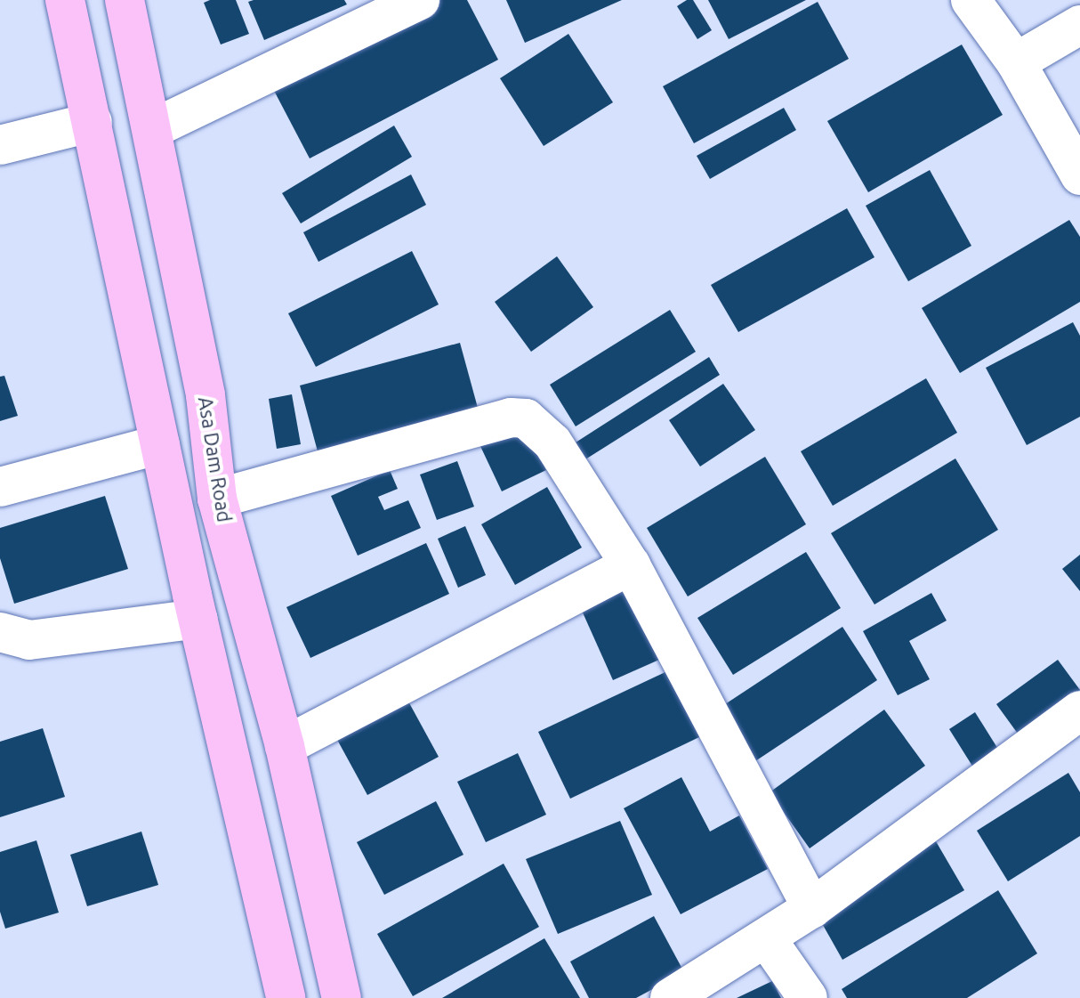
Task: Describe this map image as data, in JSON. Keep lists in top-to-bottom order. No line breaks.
{"streets":{"main road":["Asa Dam Road"]}}
